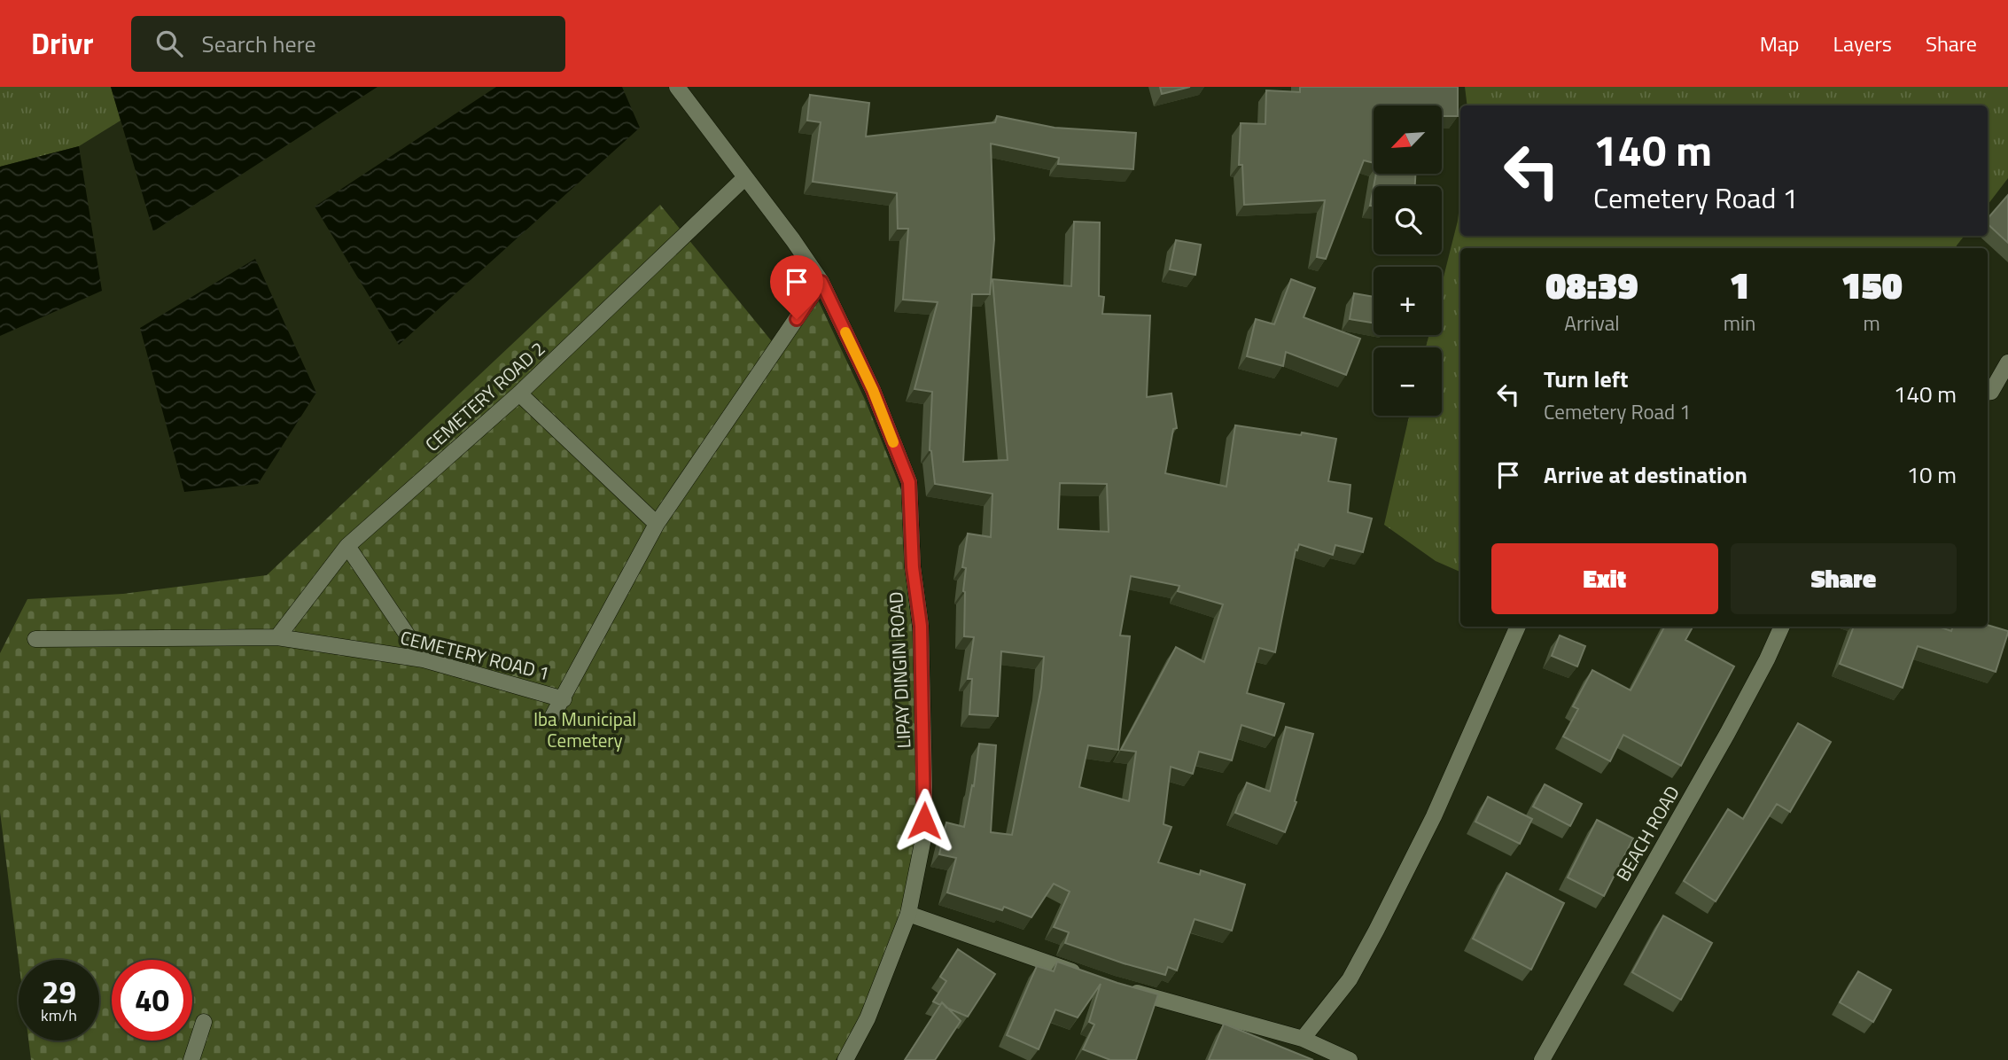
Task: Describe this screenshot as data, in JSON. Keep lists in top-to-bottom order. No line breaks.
{"streets":{"street":["CEMETERY ROAD 2","CEMETERY ROAD 1","LIPAY DINGIN ROAD","BEACH ROAD"]},"crossings":[["CEMETERY ROAD 2","CEMETERY ROAD 1"],["CEMETERY ROAD 2","LIPAY DINGIN ROAD"],["CEMETERY ROAD 1","LIPAY DINGIN ROAD"]],"parks":["Iba Municipal Cemetery"],"north":"bottom left","page":{"header":"Drivr","search":"Search here","nav":["Map","Layers","Share"],"map_buttons":["+","−"],"turn":["140 m","Cemetery Road 1"],"eta":["08:39","Arrival","1","min","150","m"],"list":[{"name":"Turn left","note":"Cemetery Road 1","value":"140 m"},{"name":"Arrive at destination","value":"10 m"}],"buttons":["Exit","Share"],"speed":"29 km/h","limit":"40"}}
